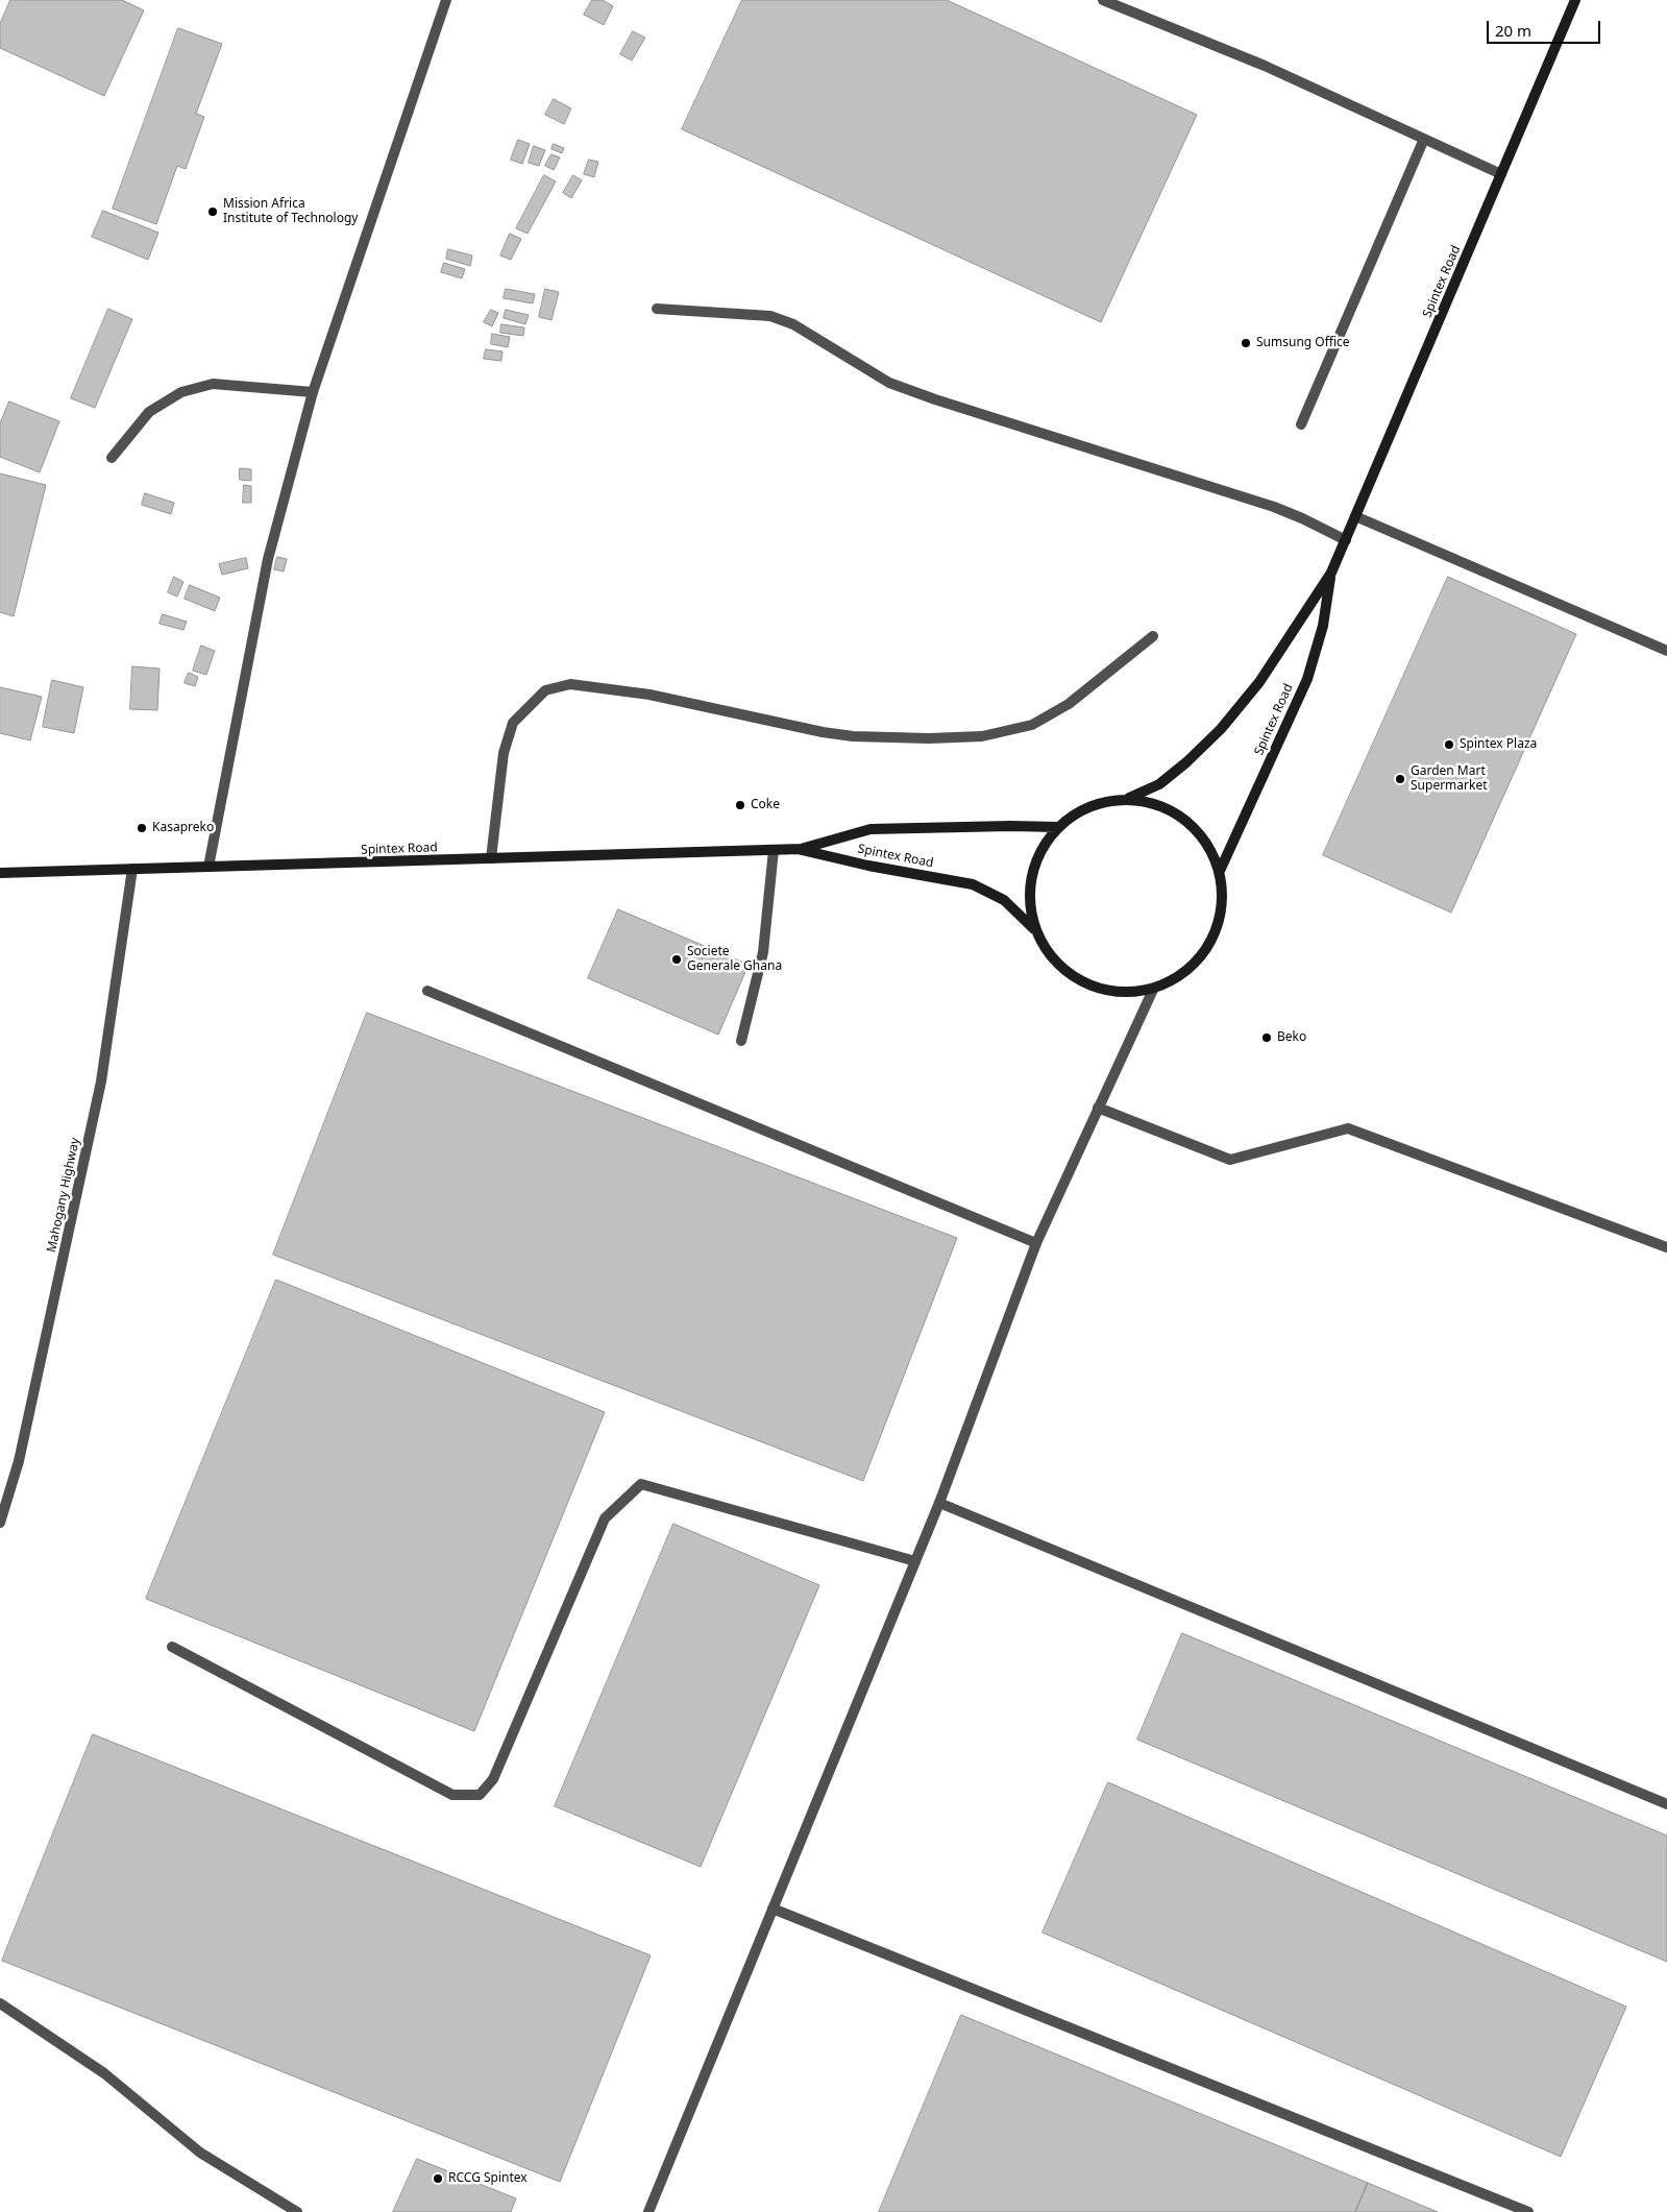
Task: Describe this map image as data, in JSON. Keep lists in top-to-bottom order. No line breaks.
{"streets":{"main road":["Spintex Road"],"street":["Mahogany Highway"]},"crossings":[["Spintex Road","Mahogany Highway"]],"places":["Mission Africa Institute of Technology","Sumsung Office","Spintex Plaza","Garden Mart Supermarket","Coke","Kasapreko","Societe Generale Ghana","Beko","RCCG Spintex"],"scale_bar":"20 m"}
